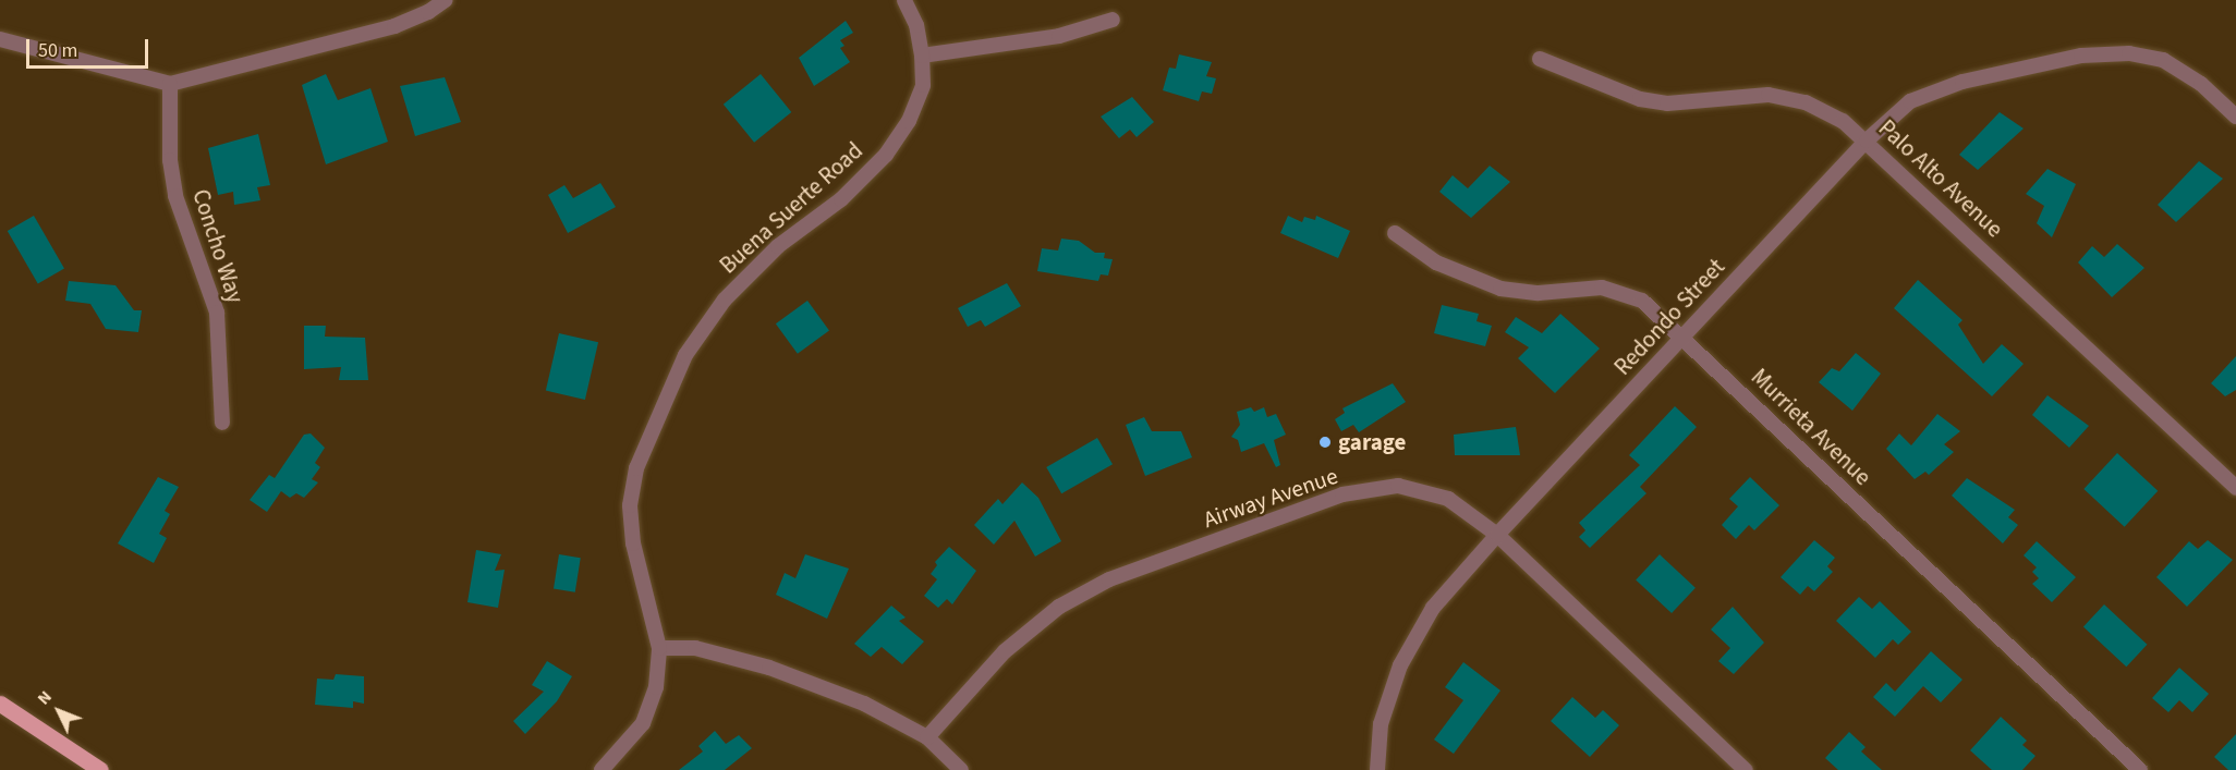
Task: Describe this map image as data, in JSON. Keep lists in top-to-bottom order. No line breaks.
{"streets":{"street":["Palo Alto Avenue","Buena Suerte Road","Concho Way","Redondo Street","Murrieta Avenue","Airway Avenue"]},"crossings":[["Palo Alto Avenue","Redondo Street"],["Redondo Street","Murrieta Avenue"],["Redondo Street","Airway Avenue"]],"places":["garage"],"scale_bar":"50 m","north":"top left"}
